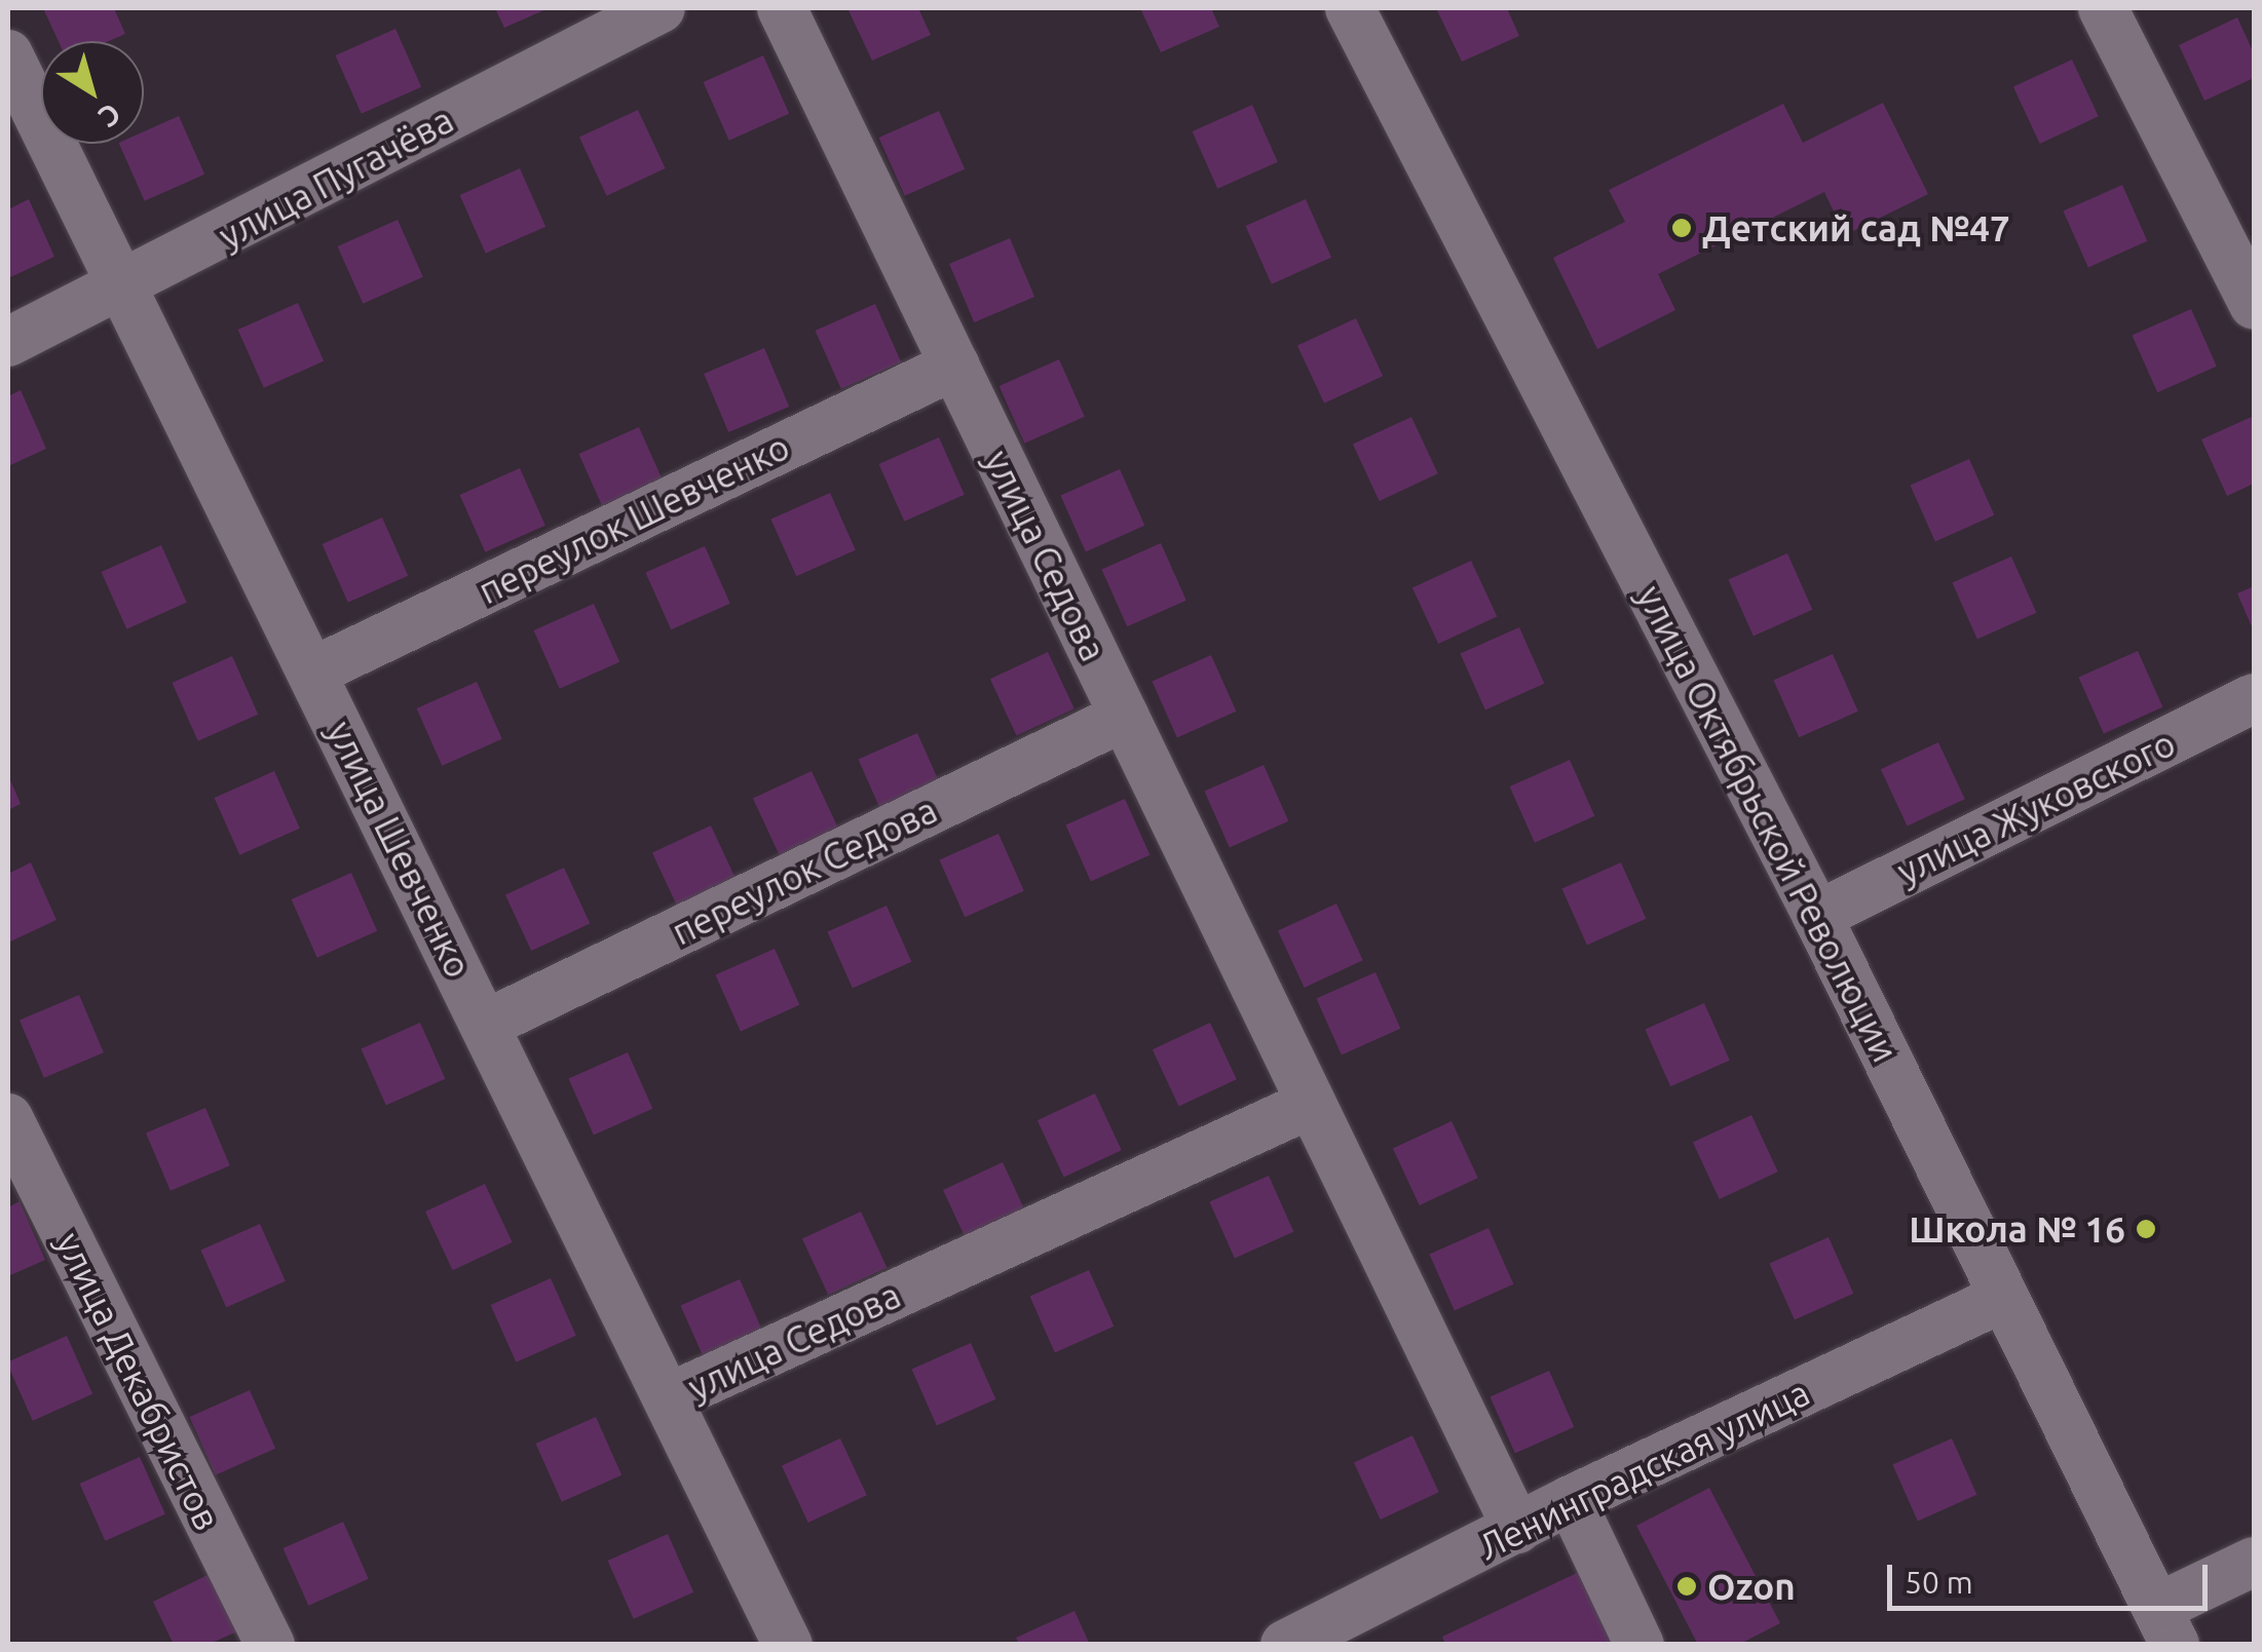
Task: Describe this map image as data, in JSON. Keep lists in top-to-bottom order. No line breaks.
{"streets":{"street":["улица Пугачёва","переулок Шевченко","улица Седова","улица Жуковского","улица Октябрьской Революции","улица Шевченко","переулок Седова","улица Декабристов","Ленинградская улица"]},"crossings":[["улица Пугачёва","улица Шевченко"],["переулок Шевченко","улица Седова"],["переулок Шевченко","улица Шевченко"],["улица Седова","улица Шевченко"],["улица Седова","переулок Седова"],["улица Седова","Ленинградская улица"],["улица Жуковского","улица Октябрьской Революции"],["улица Октябрьской Революции","Ленинградская улица"],["улица Шевченко","переулок Седова"]],"places":["Детский сад №47","Школа № 16","Ozon"],"scale_bar":"50 m","north":"bottom right"}
